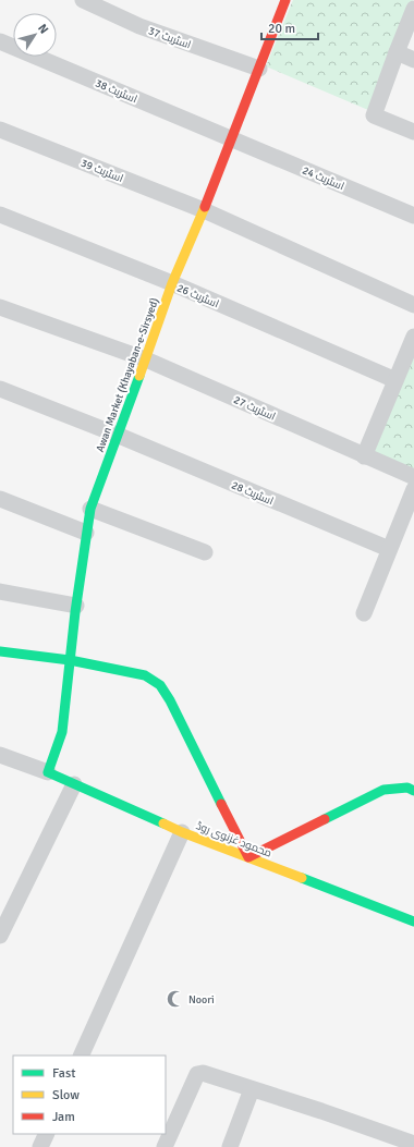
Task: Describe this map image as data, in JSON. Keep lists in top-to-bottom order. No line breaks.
{"streets":{"street":["اسٹریٹ 37","اسٹریٹ 38","اسٹریٹ 39","اسٹریٹ 24","اسٹریٹ 26","Awan Market (Khayaban-e-Sirsyed)","اسٹریٹ 27","اسٹریٹ 28","محمود غزنوی روڈ"]},"crossings":[["اسٹریٹ 37","Awan Market (Khayaban-e-Sirsyed)"],["اسٹریٹ 38","اسٹریٹ 24"],["اسٹریٹ 38","Awan Market (Khayaban-e-Sirsyed)"],["اسٹریٹ 39","Awan Market (Khayaban-e-Sirsyed)"],["اسٹریٹ 24","Awan Market (Khayaban-e-Sirsyed)"],["اسٹریٹ 26","Awan Market (Khayaban-e-Sirsyed)"],["Awan Market (Khayaban-e-Sirsyed)","اسٹریٹ 27"],["Awan Market (Khayaban-e-Sirsyed)","اسٹریٹ 28"],["Awan Market (Khayaban-e-Sirsyed)","محمود غزنوی روڈ"]],"places":{"mosque":["Noori"]},"legend":["Fast","Slow","Jam"],"scale_bar":"20 m","north":"top right"}
